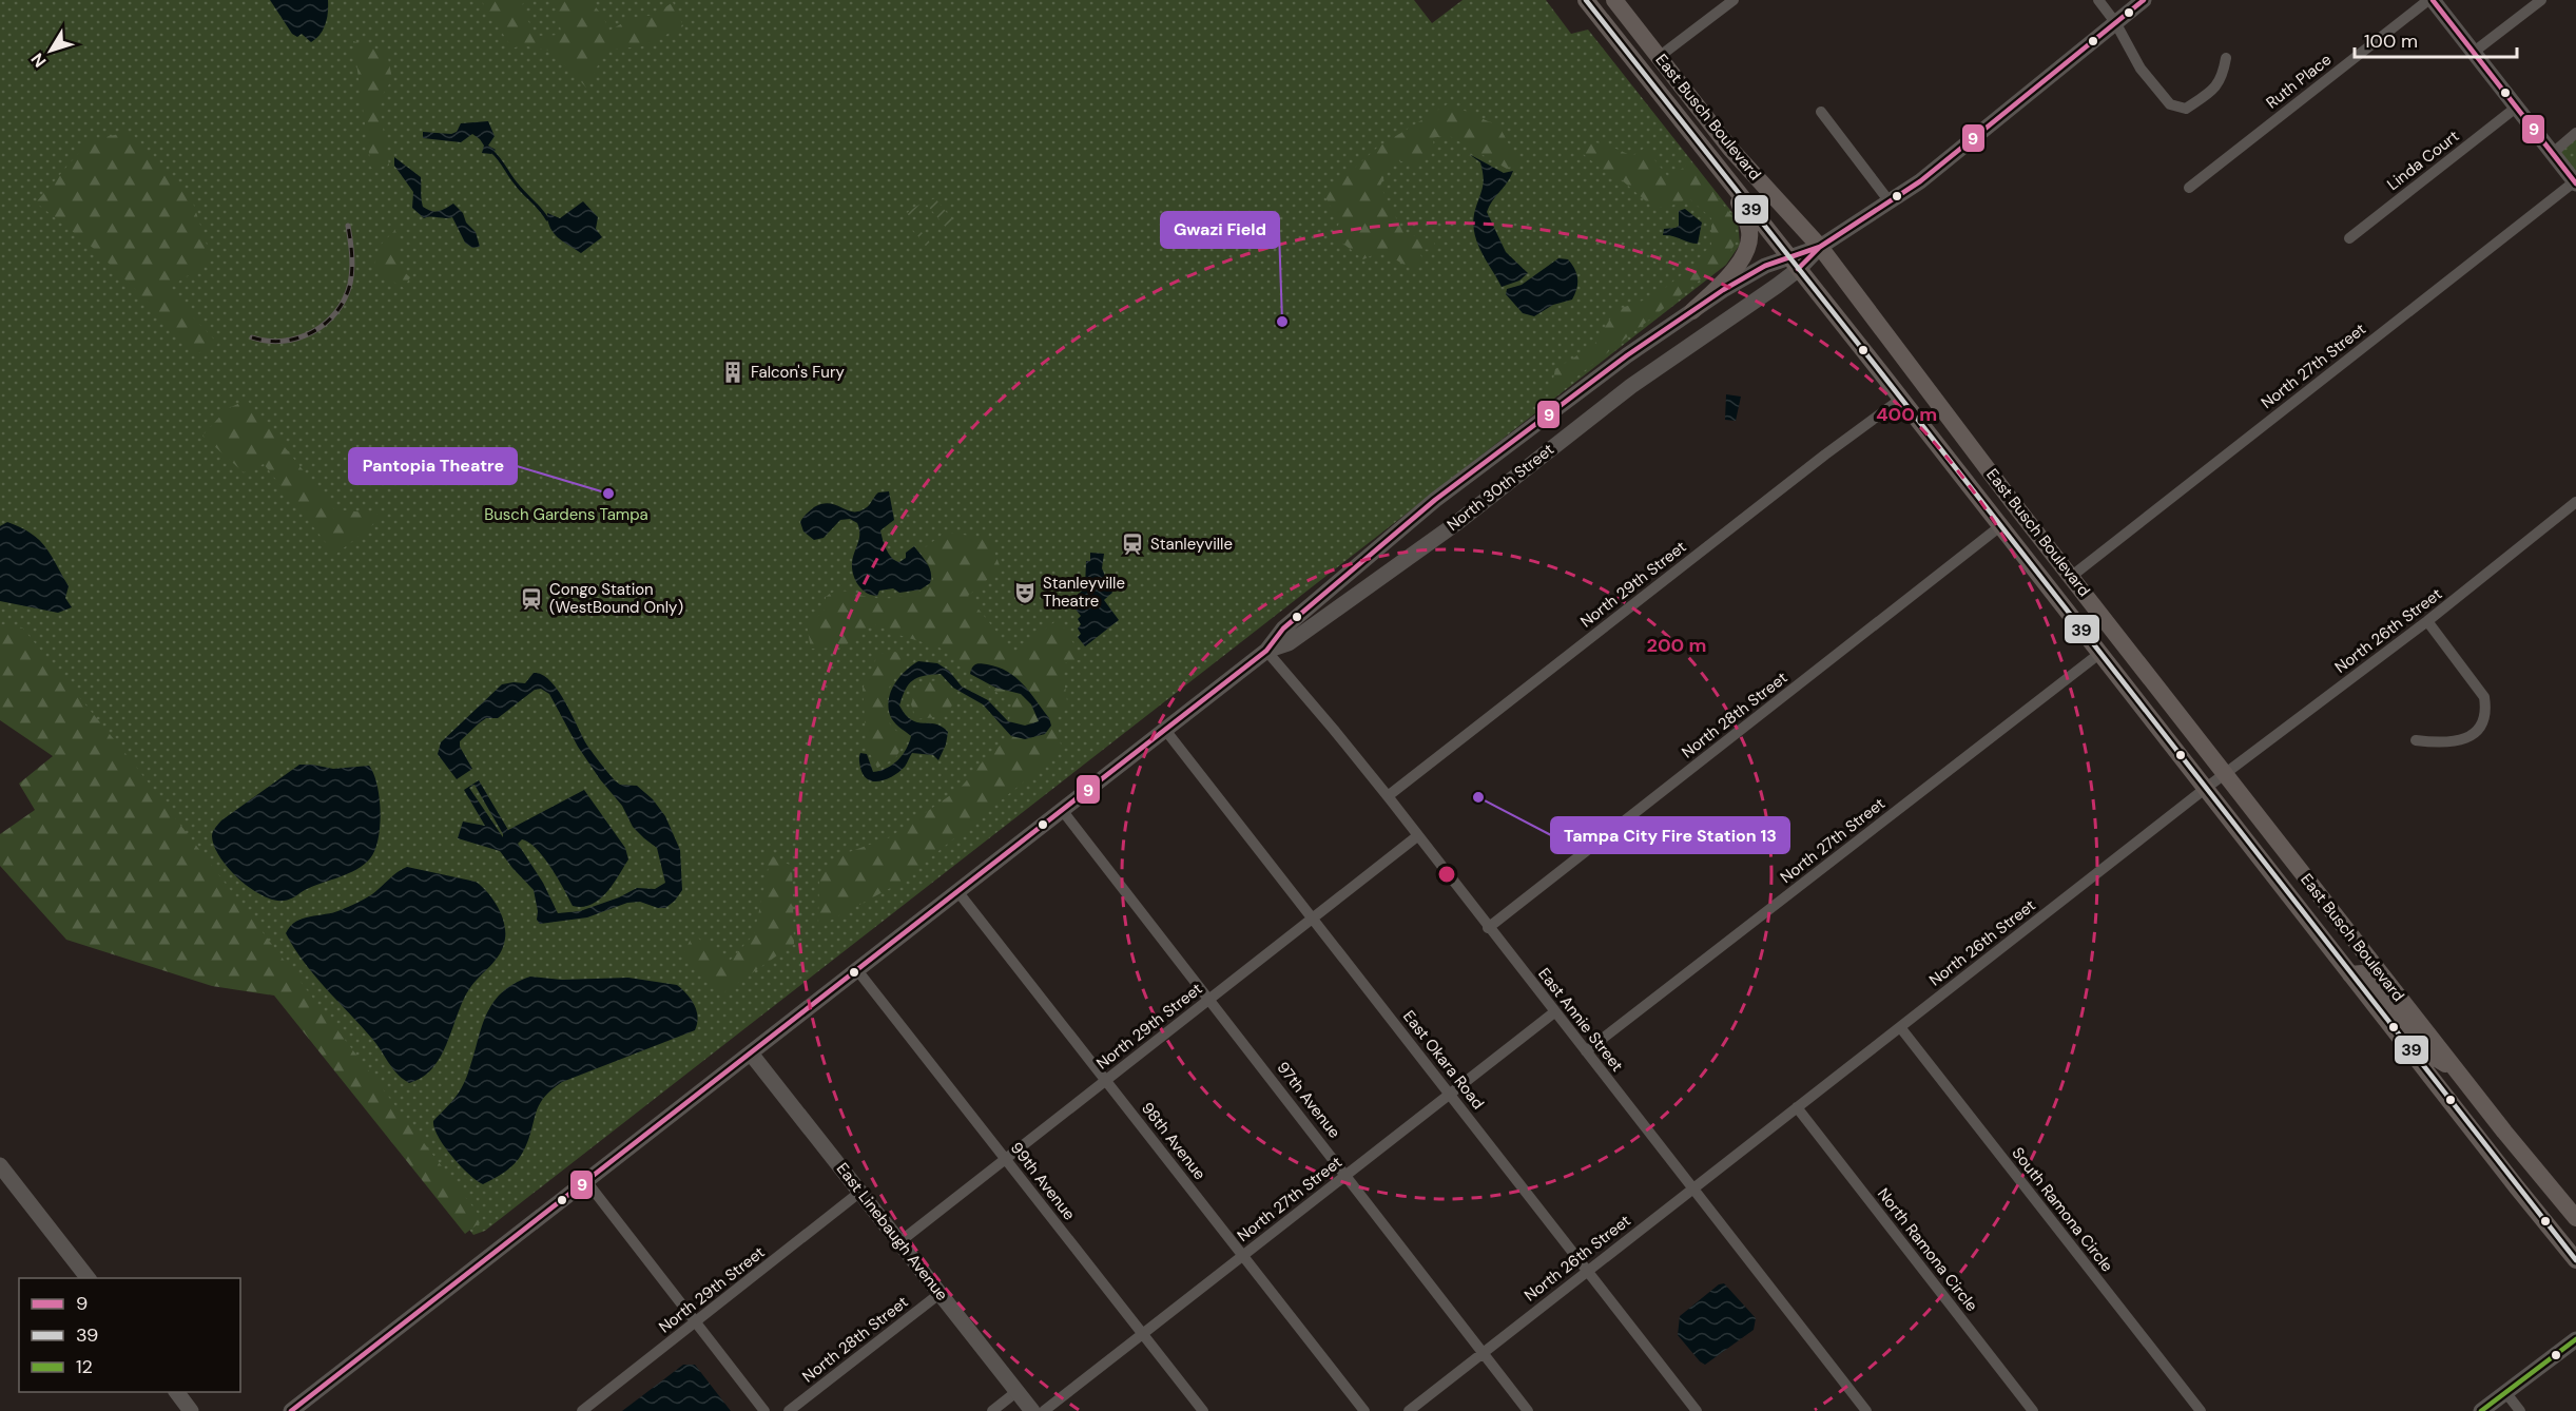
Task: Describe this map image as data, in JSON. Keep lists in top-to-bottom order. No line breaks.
{"streets":{"main road":["East Busch Boulevard","North 30th Street","East Linebaugh Avenue"],"street":["Ruth Place","Linda Court","North 27th Street","North 29th Street","North 26th Street","North 28th Street","East Annie Street","East Okara Road","97th Avenue","98th Avenue","99th Avenue","South Ramona Circle","North Ramona Circle"]},"crossings":[["East Busch Boulevard","North 27th Street"],["East Busch Boulevard","North 30th Street"],["East Busch Boulevard","North 29th Street"],["East Busch Boulevard","North 26th Street"],["East Busch Boulevard","North 28th Street"],["North 27th Street","East Annie Street"],["North 27th Street","East Okara Road"],["North 27th Street","97th Avenue"],["North 27th Street","98th Avenue"],["North 27th Street","99th Avenue"],["North 30th Street","East Annie Street"],["North 30th Street","East Okara Road"],["North 30th Street","97th Avenue"],["North 30th Street","98th Avenue"],["North 30th Street","99th Avenue"],["North 30th Street","East Linebaugh Avenue"],["North 29th Street","East Annie Street"],["North 29th Street","East Okara Road"],["North 29th Street","97th Avenue"],["North 29th Street","98th Avenue"],["North 29th Street","99th Avenue"],["North 29th Street","East Linebaugh Avenue"],["North 26th Street","East Annie Street"],["North 26th Street","East Okara Road"],["North 26th Street","97th Avenue"],["North 26th Street","South Ramona Circle"],["North 26th Street","North Ramona Circle"],["North 28th Street","East Annie Street"],["North 28th Street","East Linebaugh Avenue"]],"parks":["Busch Gardens Tampa"],"places":{"other":["Gwazi Field","Pantopia Theatre","Tampa City Fire Station 13"],"building":["Falcon's Fury"],"station":["Stanleyville","Congo Station (WestBound Only)"],"theatre":["Stanleyville Theatre"]},"lines":["transit line 9","transit line 39","transit line 12"],"legend":["9","39","12"],"scale_bar":"100 m","north":"bottom left","rings":["400 m","200 m"]}
